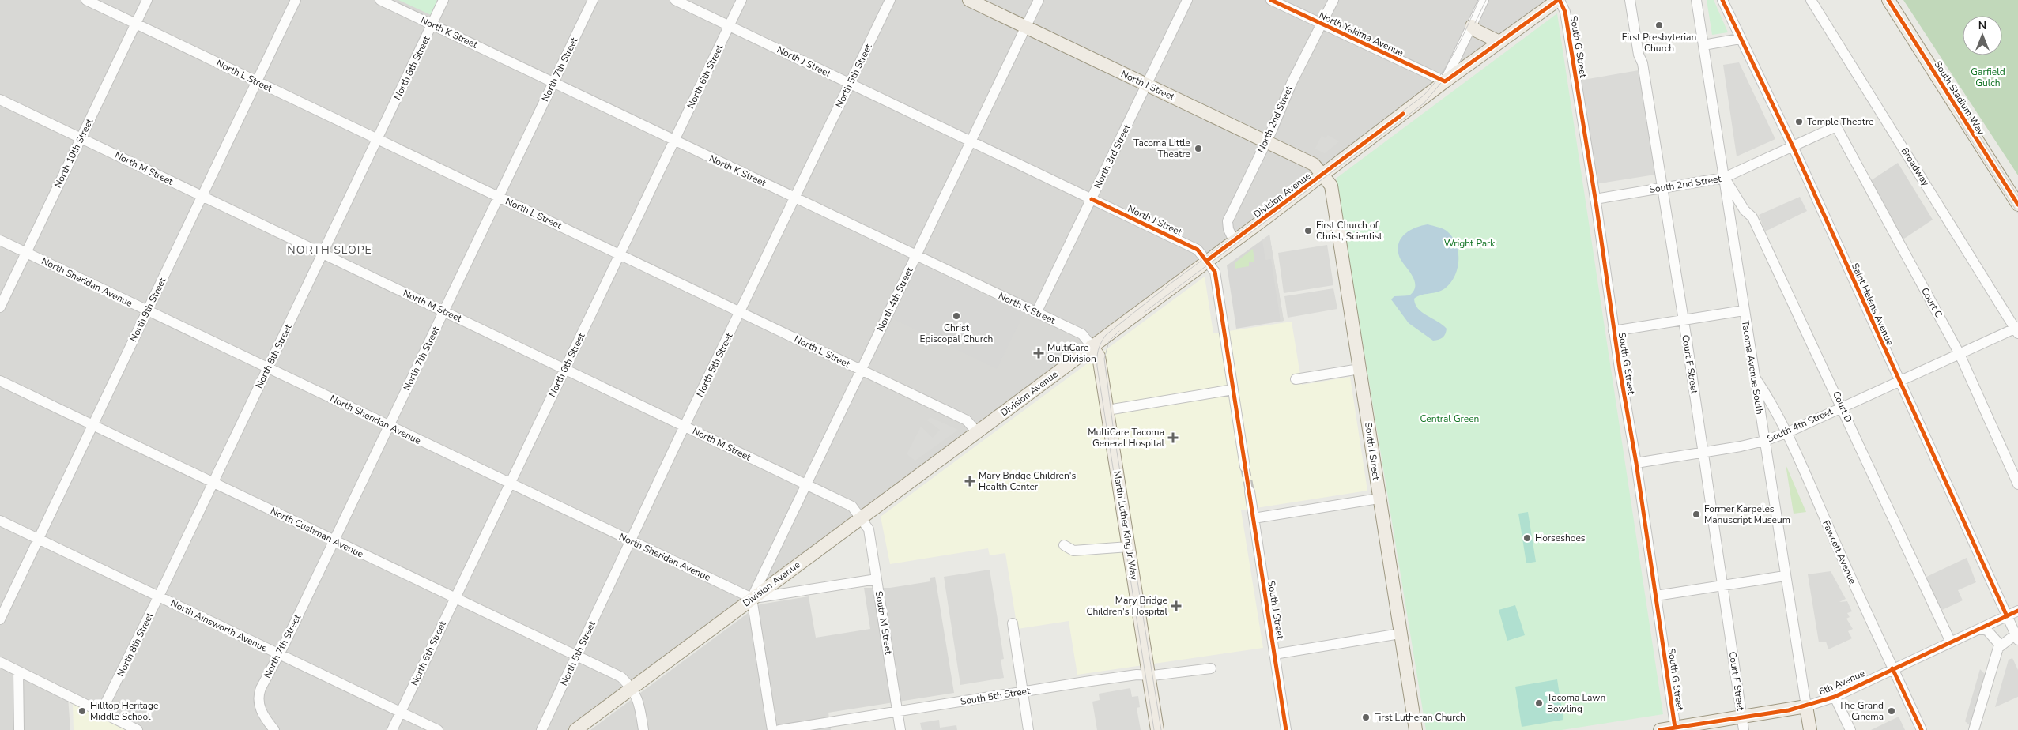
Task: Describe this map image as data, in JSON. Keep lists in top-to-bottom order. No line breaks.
{"streets":{"main road":["North I Street","South Stadium Way","Division Avenue","Tacoma Avenue South","South I Street","Martin Luther King Jr Way","6th Avenue"],"street":["North K Street","North Yakima Avenue","South G Street","North J Street","North 8th Street","North 7th Street","North L Street","North 5th Street","North 6th Street","North 2nd Street","North 10th Street","North 3rd Street","Broadway","North M Street","South 2nd Street","North Sheridan Avenue","North 4th Street","Court C","Saint Helens Avenue","North 9th Street","Court F Street","Court D","South 4th Street","North Cushman Avenue","Fawcett Avenue","South J Street","South M Street","North Ainsworth Avenue","South 5th Street"]},"crossings":[["North K Street","North 8th Street"],["North K Street","North 7th Street"],["North K Street","North 5th Street"],["North K Street","North 6th Street"],["North K Street","North 3rd Street"],["North K Street","Division Avenue"],["North K Street","North 4th Street"],["North K Street","Martin Luther King Jr Way"],["North Yakima Avenue","North 2nd Street"],["North Yakima Avenue","Division Avenue"],["South G Street","South 2nd Street"],["South G Street","Division Avenue"],["South G Street","South 4th Street"],["South G Street","6th Avenue"],["North J Street","North 5th Street"],["North J Street","North 6th Street"],["North J Street","North 3rd Street"],["North J Street","Division Avenue"],["North J Street","North 4th Street"],["North 8th Street","North L Street"],["North 8th Street","North M Street"],["North 8th Street","North Sheridan Avenue"],["North 8th Street","North Cushman Avenue"],["North 8th Street","North Ainsworth Avenue"],["North 7th Street","North L Street"],["North 7th Street","North M Street"],["North 7th Street","North Sheridan Avenue"],["North 7th Street","North Cushman Avenue"],["North 7th Street","North Ainsworth Avenue"],["North L Street","North 5th Street"],["North L Street","North 6th Street"],["North L Street","North 10th Street"],["North L Street","Division Avenue"],["North L Street","North 4th Street"],["North L Street","North 9th Street"],["North 5th Street","North M Street"],["North 5th Street","North Sheridan Avenue"],["North 5th Street","North Cushman Avenue"],["North 6th Street","North M Street"],["North 6th Street","North Sheridan Avenue"],["North 6th Street","North Cushman Avenue"],["North 6th Street","North Ainsworth Avenue"],["North I Street","North 2nd Street"],["North I Street","North 3rd Street"],["North I Street","Division Avenue"],["North I Street","North 4th Street"],["North I Street","South I Street"],["North 2nd Street","Division Avenue"],["North 10th Street","North M Street"],["North 10th Street","North Sheridan Avenue"],["Broadway","South 4th Street"],["North M Street","Division Avenue"],["North M Street","North 4th Street"],["North M Street","North 9th Street"],["North M Street","South M Street"],["South 2nd Street","Court C"],["South 2nd Street","Saint Helens Avenue"],["South 2nd Street","Court F Street"],["South 2nd Street","Tacoma Avenue South"],["South 2nd Street","Court D"],["Division Avenue","North Sheridan Avenue"],["Division Avenue","North 4th Street"],["Division Avenue","South I Street"],["Division Avenue","Martin Luther King Jr Way"],["Division Avenue","North Cushman Avenue"],["Division Avenue","South M Street"],["North Sheridan Avenue","North 4th Street"],["North Sheridan Avenue","North 9th Street"],["Court C","South 4th Street"],["Saint Helens Avenue","South 4th Street"],["Saint Helens Avenue","6th Avenue"],["North 9th Street","North Cushman Avenue"],["North 9th Street","North Ainsworth Avenue"],["Court F Street","South 4th Street"],["Court F Street","6th Avenue"],["Tacoma Avenue South","Court D"],["Tacoma Avenue South","South 4th Street"],["Tacoma Avenue South","Fawcett Avenue"],["Tacoma Avenue South","6th Avenue"],["Court D","South 4th Street"],["Court D","6th Avenue"],["South 4th Street","Fawcett Avenue"],["Martin Luther King Jr Way","South 5th Street"],["Fawcett Avenue","6th Avenue"],["South M Street","South 5th Street"]],"districts":["NORTH SLOPE"],"parks":["Garfield Gulch","Wright Park","Central Green"],"places":{"other":["First Presbyterian Church","Temple Theatre","Tacoma Little Theatre","First Church of Christ, Scientist","Christ Episcopal Church","Former Karpeles Manuscript Museum","Horseshoes","Tacoma Lawn Bowling","Hilltop Heritage Middle School","The Grand Cinema","First Lutheran Church"],"health":["MultiCare On Division","MultiCare Tacoma General Hospital","Mary Bridge Children's Health Center","Mary Bridge Children's Hospital"]},"north":"top"}
